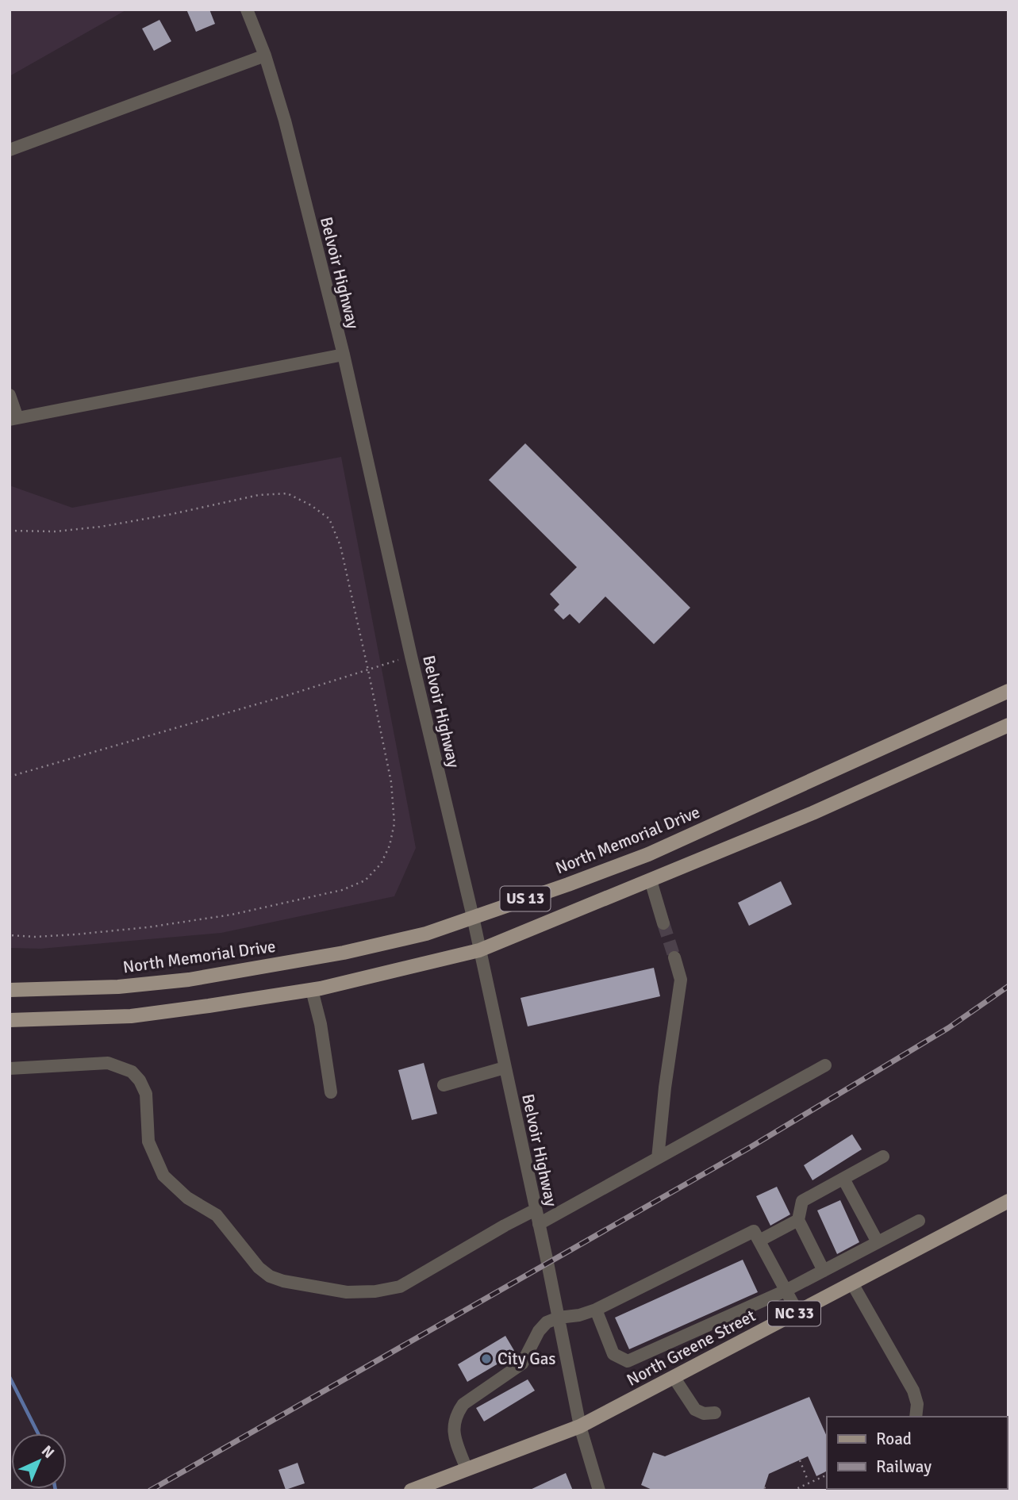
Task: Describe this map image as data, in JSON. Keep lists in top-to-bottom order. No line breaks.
{"streets":{"main road":["North Memorial Drive","US 13","NC 33","North Greene Street"],"street":["Belvoir Highway"]},"crossings":[["Belvoir Highway","North Memorial Drive"],["Belvoir Highway","US 13"],["Belvoir Highway","North Greene Street"]],"places":["City Gas"],"legend":["Road","Railway"],"north":"top right"}
